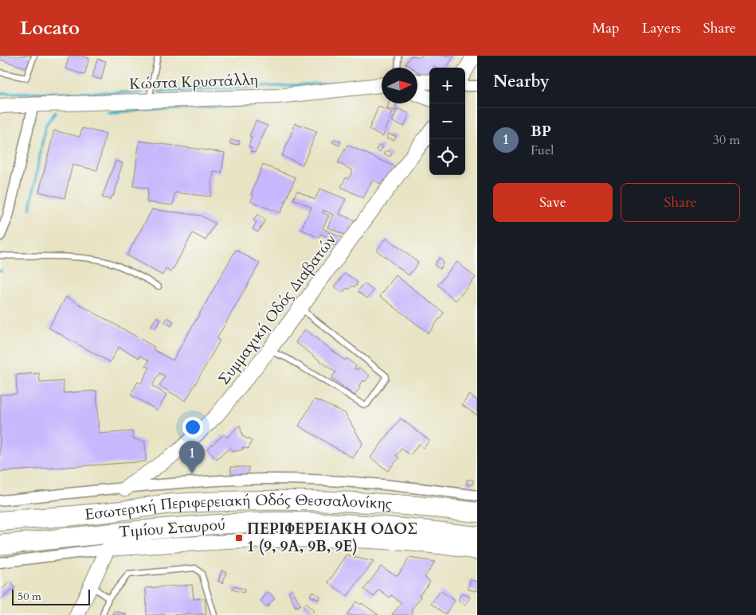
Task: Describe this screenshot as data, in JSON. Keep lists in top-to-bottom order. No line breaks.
{"streets":{"highway":["Εσωτερική Περιφερειακή Οδός Θεσσαλονίκης"],"street":["Κώστα Κρυστάλλη","Συμμαχική Οδός Διαβατών","Τιμίου Σταυρού"]},"places":{"transit":["ΠΕΡΙΦΕΡΕΙΑΚΗ ΟΔΟΣ 1 (9, 9Α, 9Β, 9Ε)"]},"scale_bar":"50 m","north":"right","page":{"header":"Locato","nav":["Map","Layers","Share"],"heading":"Nearby","map_buttons":["+","−"],"list":[{"mark":"1","name":"BP","note":"Fuel","value":"30 m"}],"buttons":["Save","Share"],"pins":"1","scale":"50 m"}}
